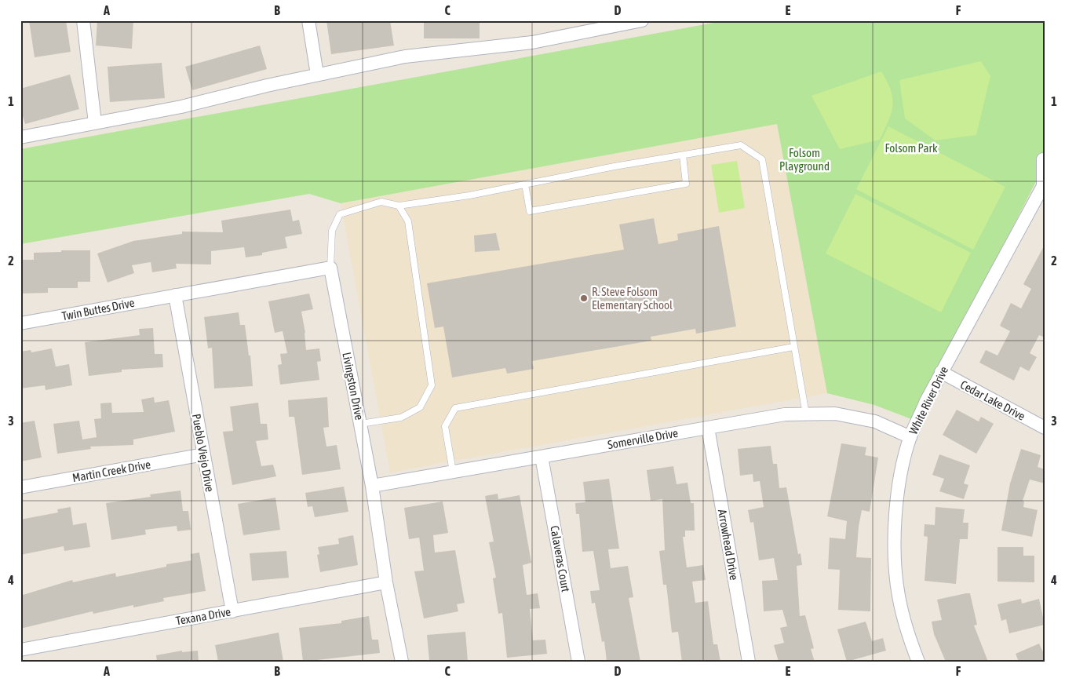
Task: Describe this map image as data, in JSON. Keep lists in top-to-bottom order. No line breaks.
{"streets":{"street":["Twin Buttes Drive","Livingston Drive","White River Drive","Cedar Lake Drive","Somerville Drive","Pueblo Viejo Drive","Martin Creek Drive","Arrowhead Drive","Calaveras Court","Texana Drive"]},"crossings":[["Twin Buttes Drive","Pueblo Viejo Drive"],["Livingston Drive","Somerville Drive"],["Livingston Drive","Texana Drive"],["White River Drive","Cedar Lake Drive"],["White River Drive","Somerville Drive"],["Somerville Drive","Arrowhead Drive"],["Somerville Drive","Calaveras Court"],["Pueblo Viejo Drive","Martin Creek Drive"],["Pueblo Viejo Drive","Texana Drive"]],"parks":["Folsom Park","Folsom Playground"],"places":["R. Steve Folsom Elementary School"],"grid":{"columns":["A","B","C","D","E","F"],"rows":["1","2","3","4"]}}
